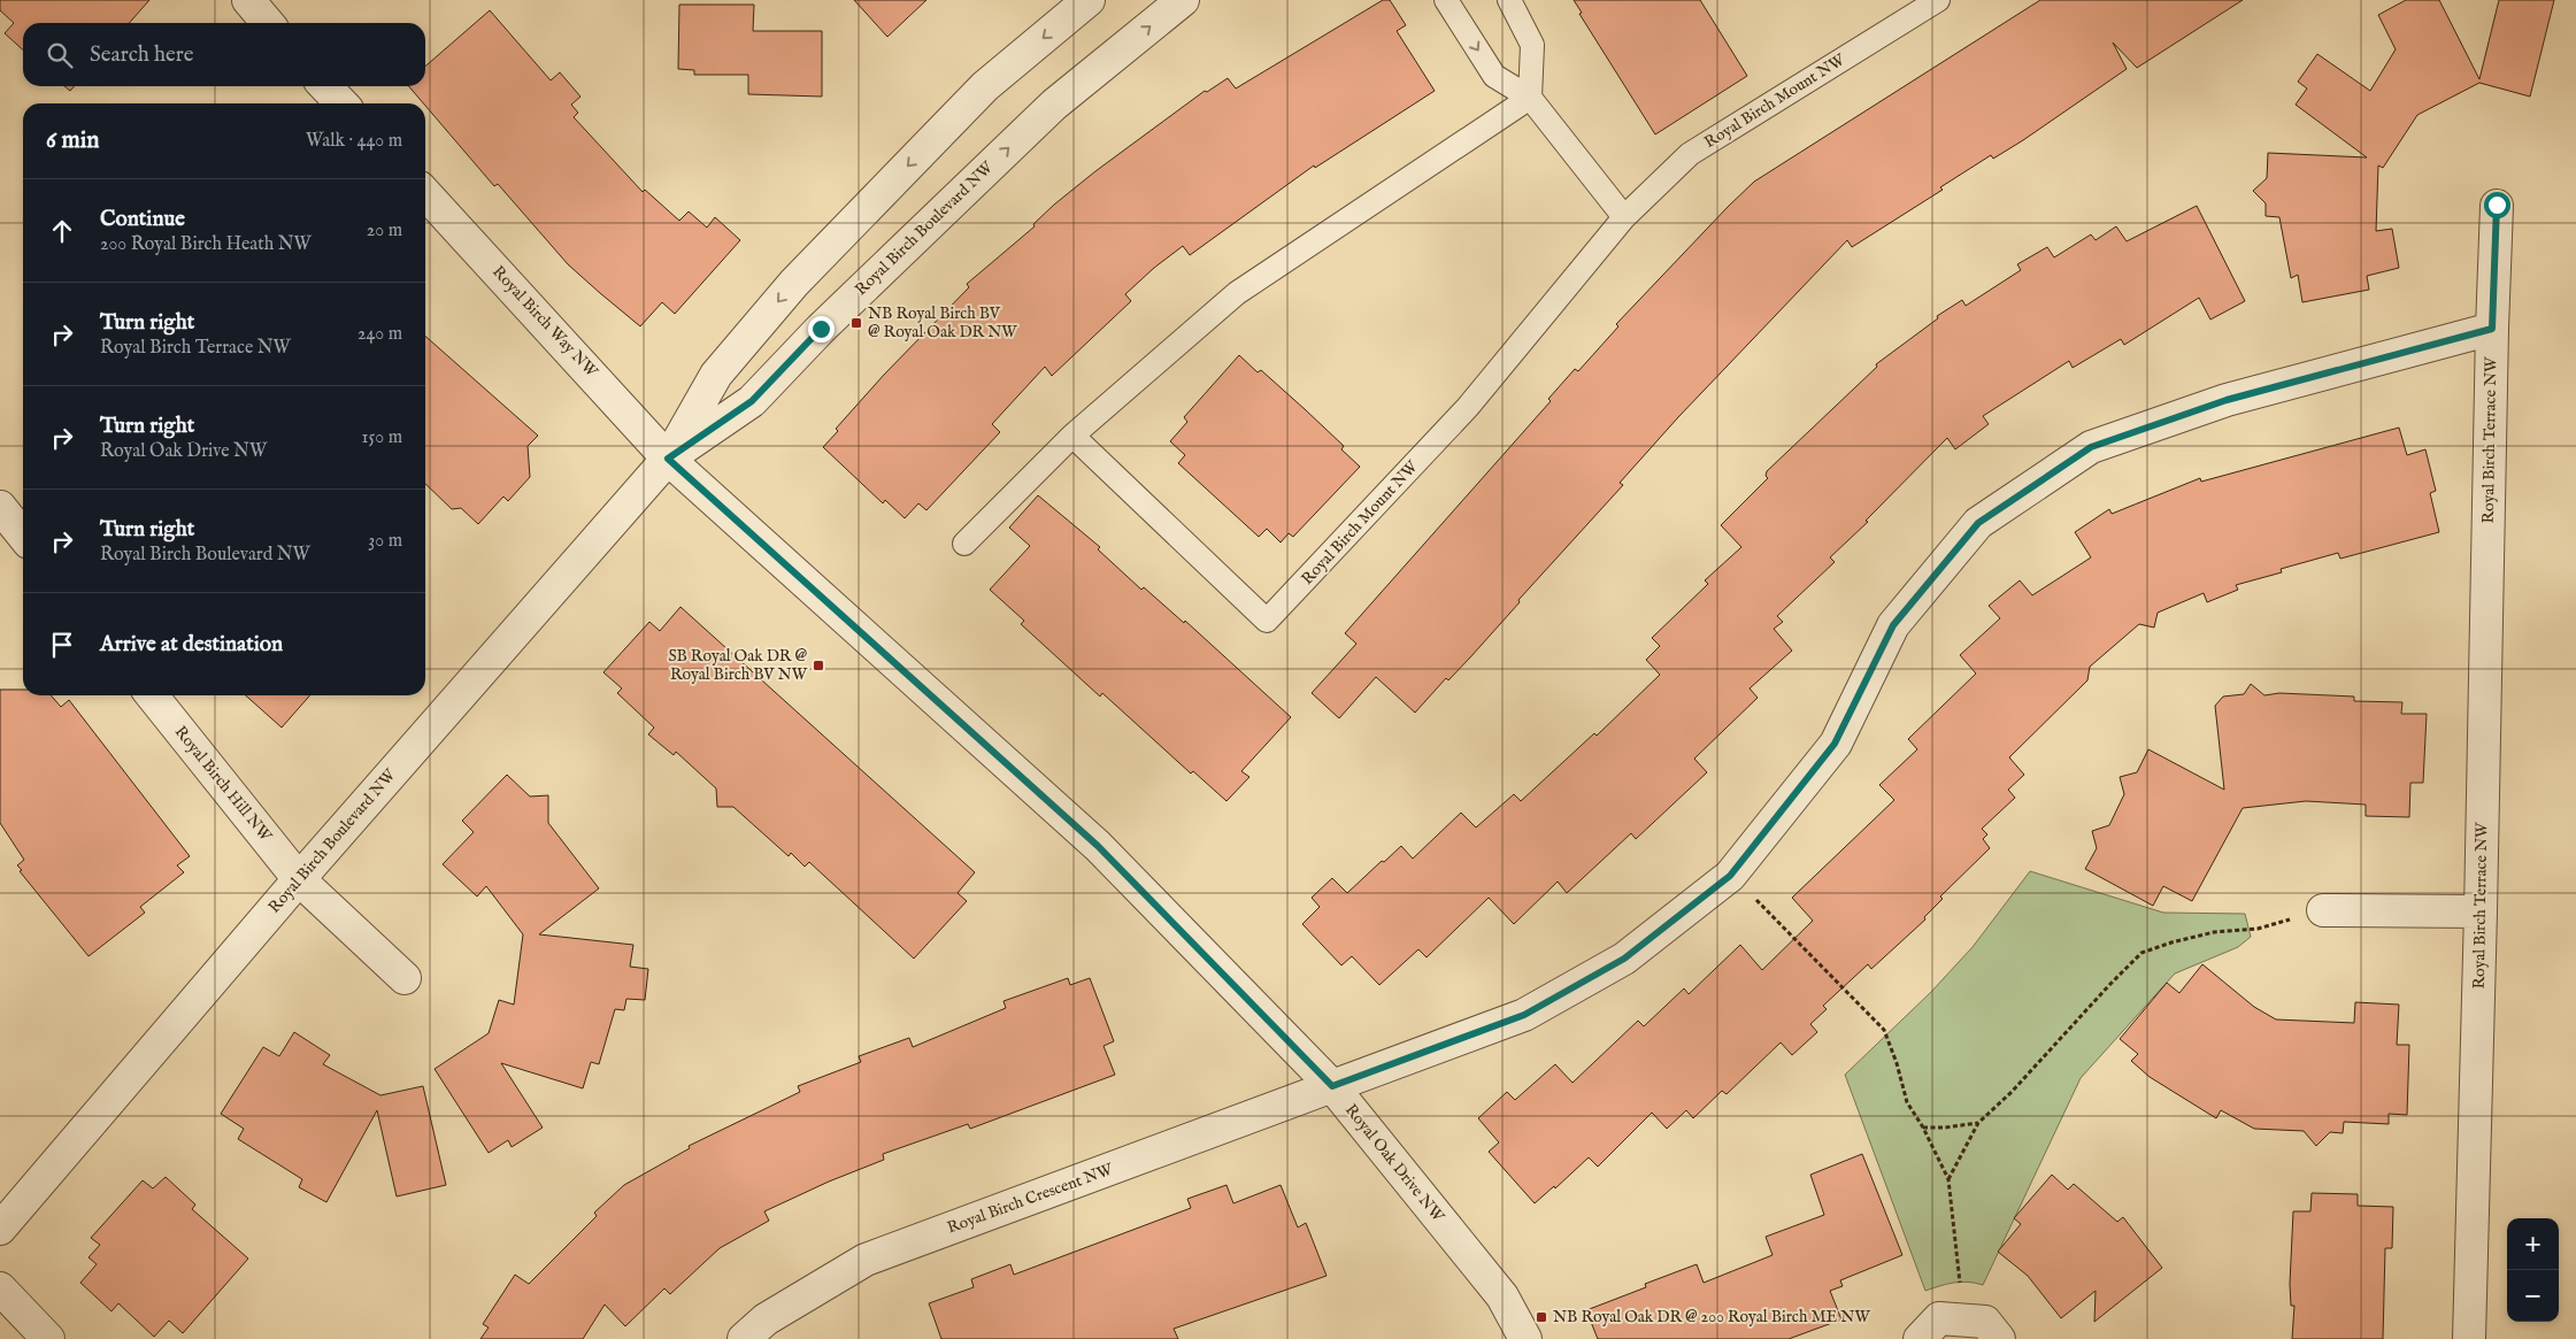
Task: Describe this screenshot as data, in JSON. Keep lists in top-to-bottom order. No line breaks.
{"streets":{"street":["Royal Birch Boulevard NW","Royal Birch Way NW","Royal Birch Terrace NW","Royal Birch Hill NW","Royal Oak Drive NW","Royal Birch Crescent NW"],"lane":["Royal Birch Mount NW"]},"crossings":[["Royal Birch Boulevard NW","Royal Birch Way NW"],["Royal Birch Boulevard NW","Royal Birch Hill NW"],["Royal Birch Boulevard NW","Royal Oak Drive NW"],["Royal Birch Way NW","Royal Oak Drive NW"],["Royal Oak Drive NW","Royal Birch Crescent NW"]],"places":{"transit":["NB Royal Birch BV @ Royal Oak DR NW","SB Royal Oak DR @ Royal Birch BV NW","NB Royal Oak DR @ 200 Royal Birch ME NW"]},"page":{"search":"Search here","heading":["6 min","Walk · 440 m"],"list":[["Continue","200 Royal Birch Heath NW","20 m"],["Turn right","Royal Birch Terrace NW","240 m"],["Turn right","Royal Oak Drive NW","150 m"],["Turn right","Royal Birch Boulevard NW","30 m"],"Arrive at destination"],"map_buttons":["+","−"]}}
